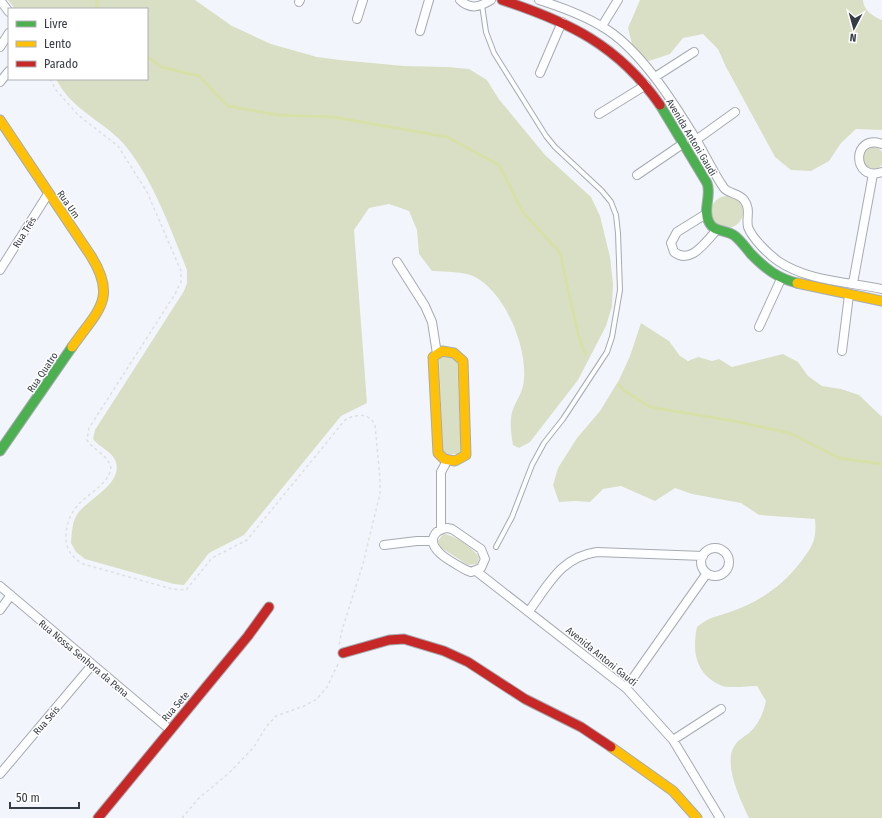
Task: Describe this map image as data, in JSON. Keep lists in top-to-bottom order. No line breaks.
{"streets":{"street":["Avenida Antoni Gaudi","Rua Um","Rua Três","Rua Quatro","Rua Nossa Senhora da Pena","Rua Sete","Rua Seis"]},"crossings":[["Rua Um","Rua Três"],["Rua Um","Rua Quatro"],["Rua Nossa Senhora da Pena","Rua Sete"],["Rua Nossa Senhora da Pena","Rua Seis"]],"legend":["Livre","Lento","Parado"],"scale_bar":"50 m","north":"bottom"}
